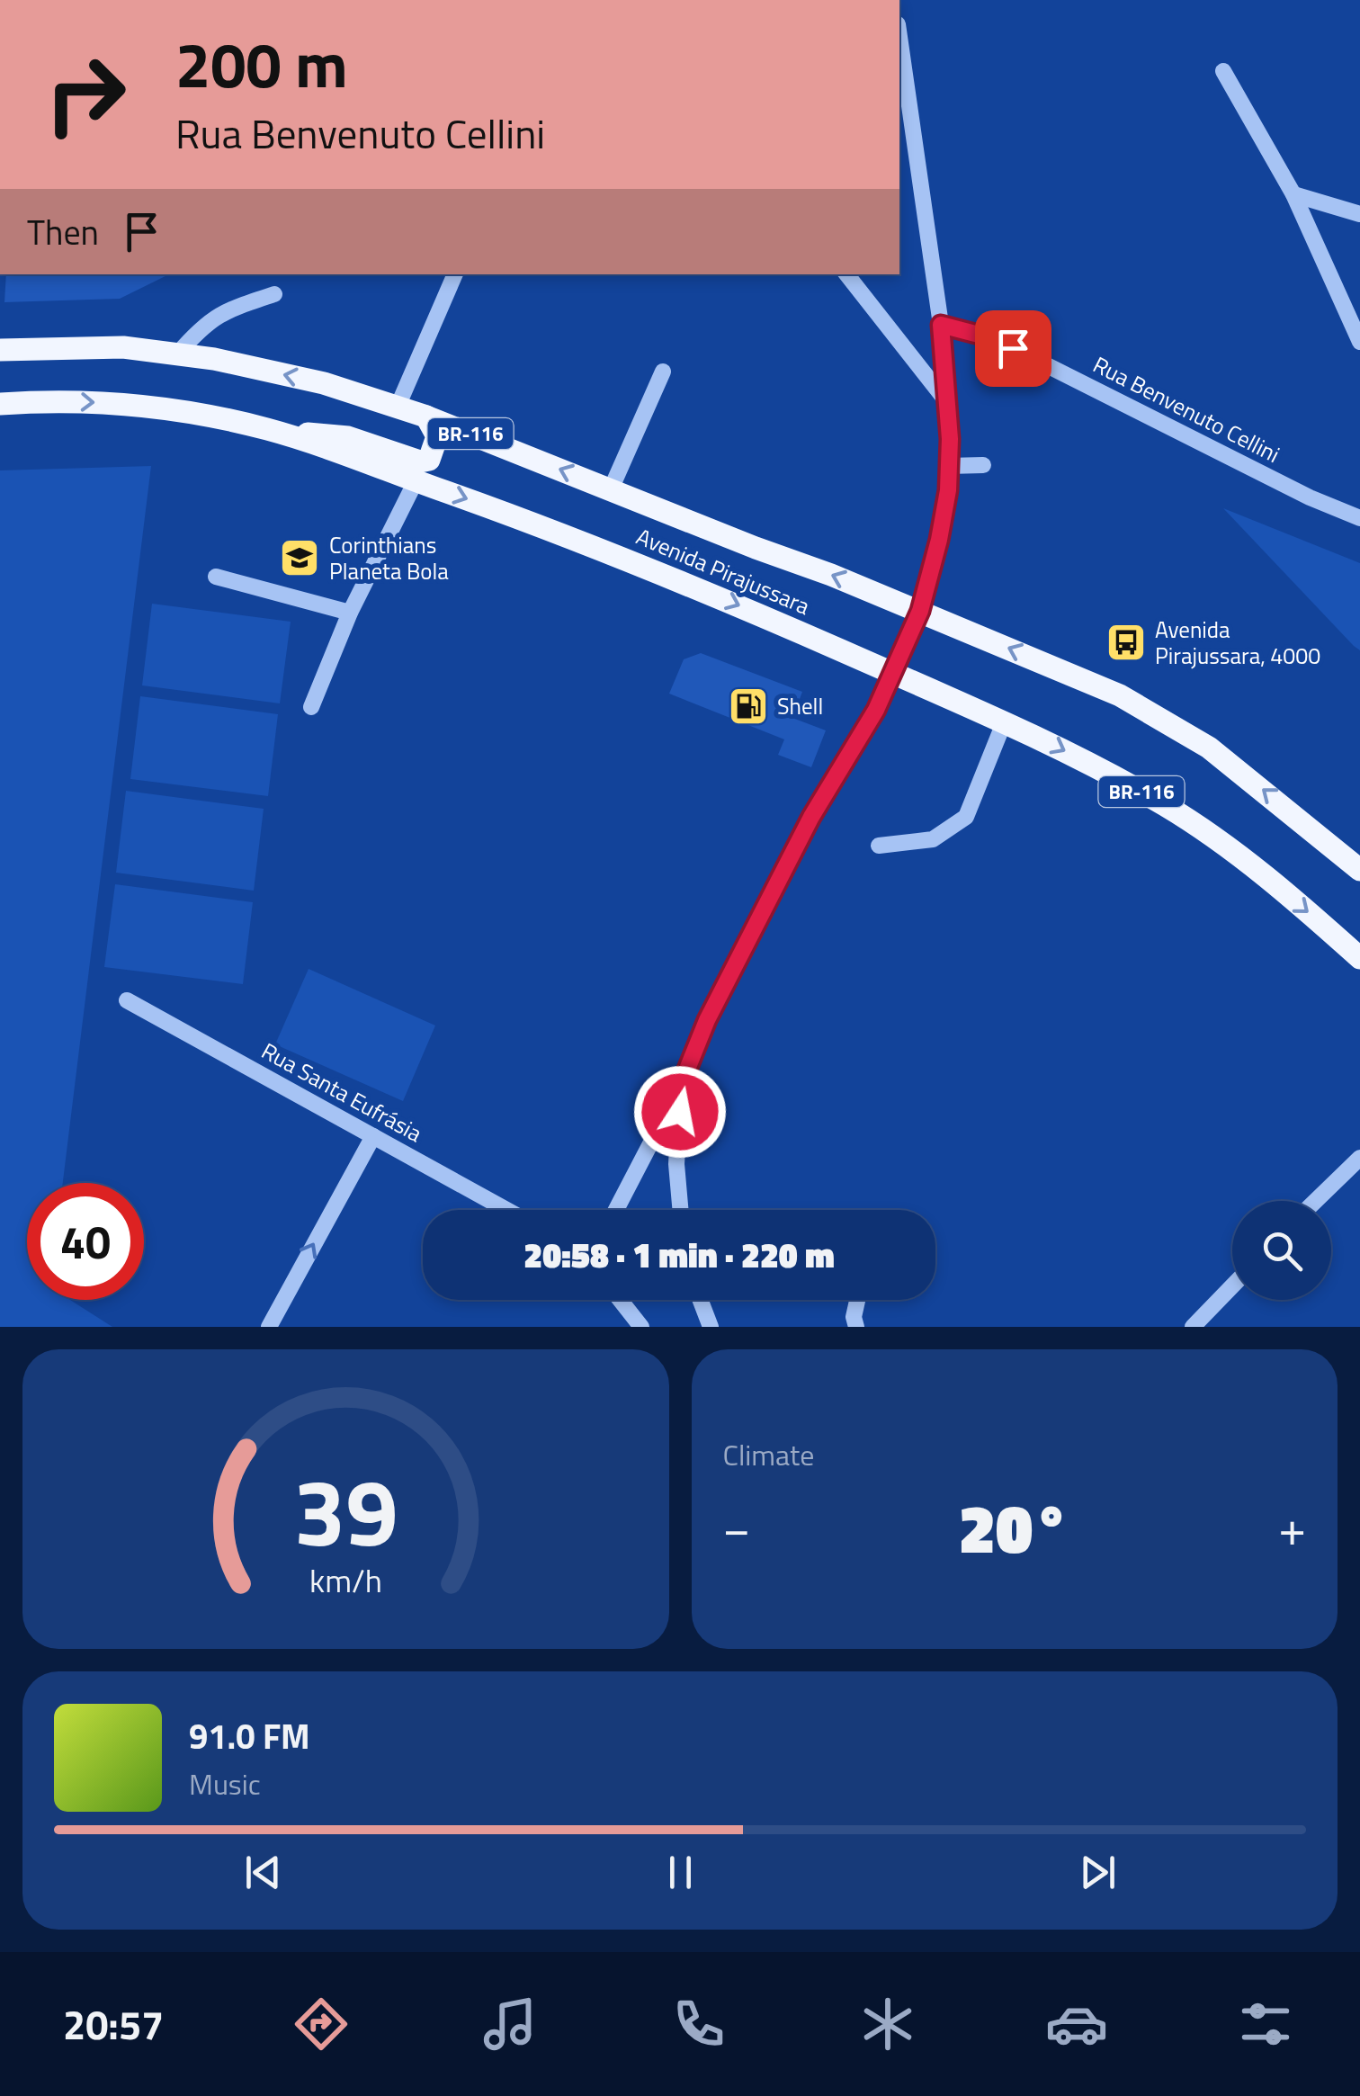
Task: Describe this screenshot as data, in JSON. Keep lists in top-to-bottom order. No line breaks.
{"streets":{"main road":["BR-116","Avenida Pirajussara"],"street":["Rua Benvenuto Cellini","Rua Santa Eufrásia"]},"places":{"school or university":["Corinthians Planeta Bola"],"bus stop":["Avenida Pirajussara, 4000"],"fuel station":["Shell"]},"page":{"turn":["200 m","Rua Benvenuto Cellini"],"then":"Then","limit":"40","trip":"20:58 · 1 min · 220 m","tile":"Climate","heat":["−","20°","+"],"song":["91.0 FM","Music"],"tabs":"20:57","gauge":["39","km/h"]}}
